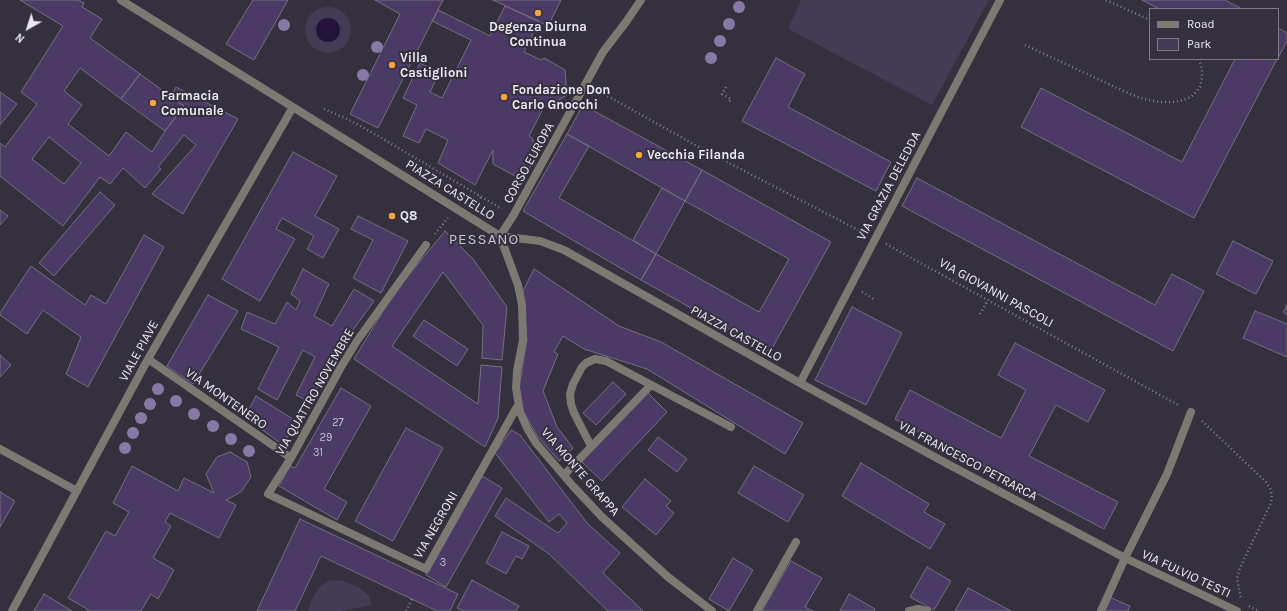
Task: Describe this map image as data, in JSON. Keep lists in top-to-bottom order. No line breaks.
{"streets":{"street":["CORSO EUROPA","VIA GRAZIA DELEDDA","PIAZZA CASTELLO","VIALE PIAVE","VIA QUATTRO NOVEMBRE","VIA MONTENERO","VIA FRANCESCO PETRARCA","VIA MONTE GRAPPA","VIA NEGRONI","VIA FULVIO TESTI"],"path":["VIA GIOVANNI PASCOLI"]},"crossings":[["CORSO EUROPA","PIAZZA CASTELLO"],["CORSO EUROPA","VIA GIOVANNI PASCOLI"],["CORSO EUROPA","VIA MONTE GRAPPA"],["VIA GRAZIA DELEDDA","PIAZZA CASTELLO"],["VIA GRAZIA DELEDDA","VIA GIOVANNI PASCOLI"],["VIA GRAZIA DELEDDA","VIA FRANCESCO PETRARCA"],["PIAZZA CASTELLO","VIALE PIAVE"],["PIAZZA CASTELLO","VIA FRANCESCO PETRARCA"],["PIAZZA CASTELLO","VIA MONTE GRAPPA"],["VIALE PIAVE","VIA MONTENERO"],["VIA QUATTRO NOVEMBRE","VIA MONTENERO"],["VIA QUATTRO NOVEMBRE","VIA NEGRONI"],["VIA FRANCESCO PETRARCA","VIA FULVIO TESTI"],["VIA MONTE GRAPPA","VIA NEGRONI"]],"districts":["PESSANO"],"places":["Degenza Diurna Continua","Villa Castiglioni","Fondazione Don Carlo Gnocchi","Farmacia Comunale","Vecchia Filanda","Q8"],"house_numbers":["27","29","31","3"],"legend":["Road","Park"],"north":"bottom left"}
